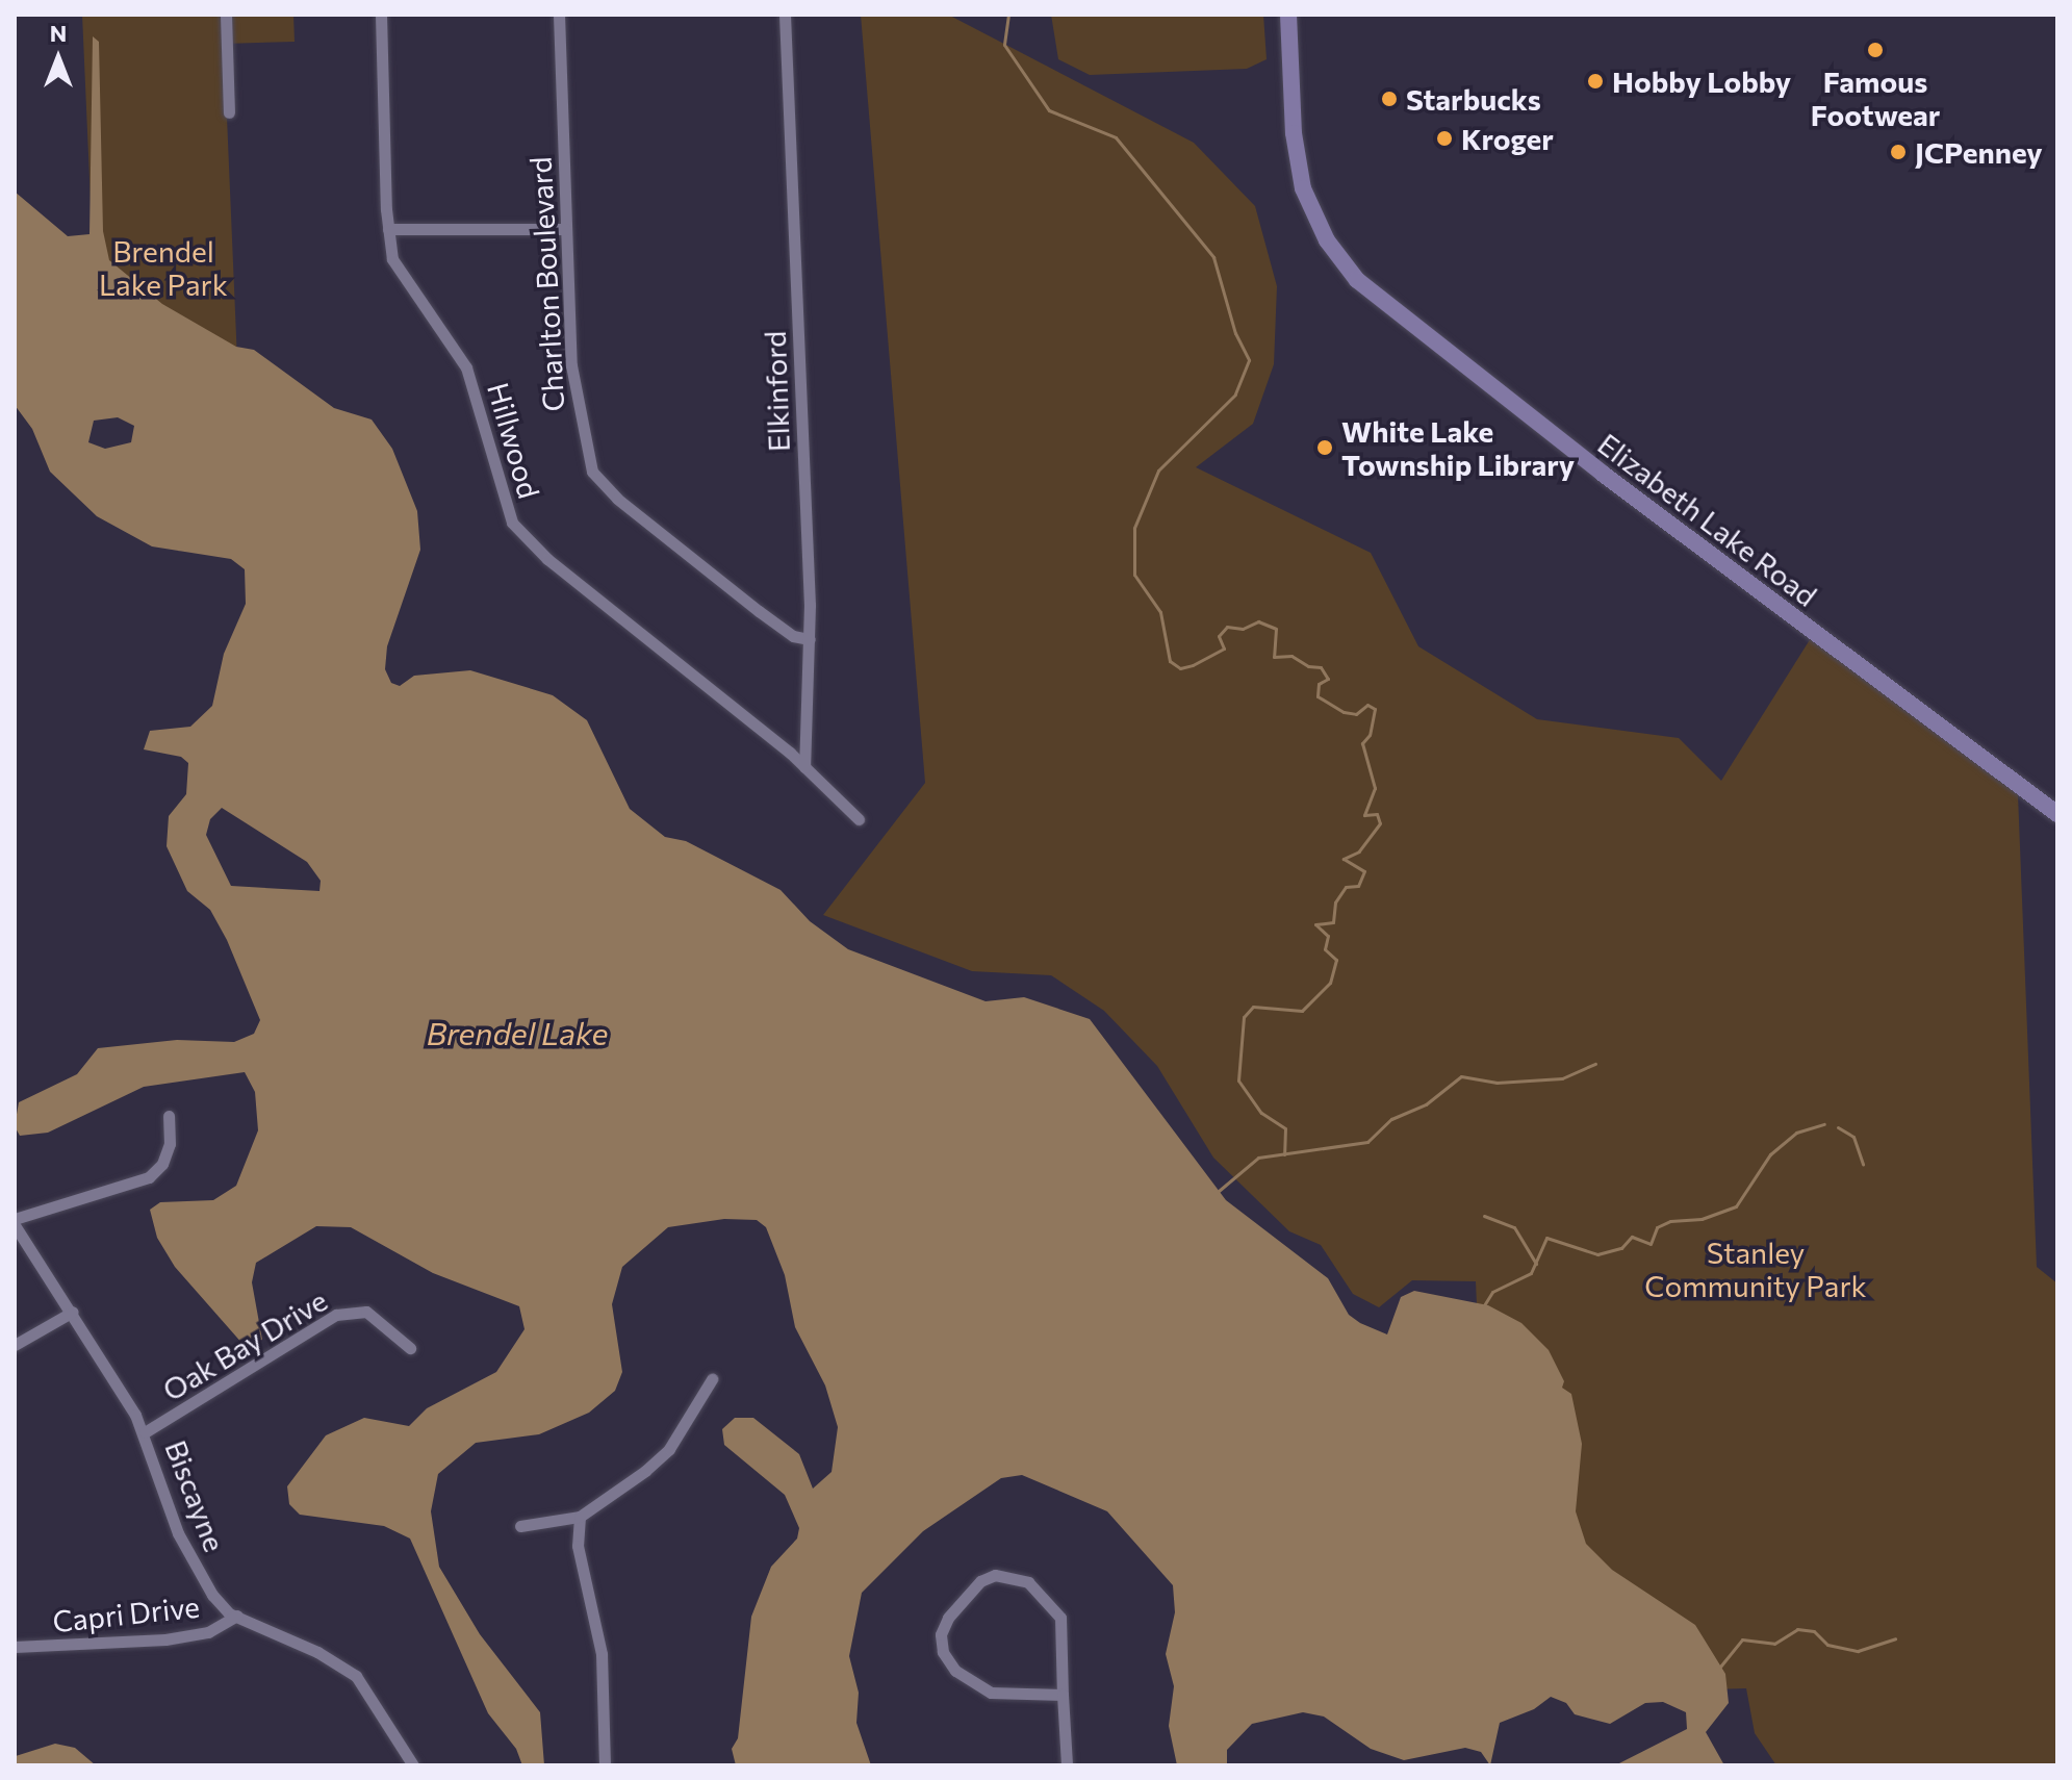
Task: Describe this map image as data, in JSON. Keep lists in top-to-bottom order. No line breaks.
{"streets":{"street":["Charlton Boulevard","Elkinford","Hillwood","Elizabeth Lake Road","Oak Bay Drive","Biscayne","Capri Drive"]},"crossings":[["Charlton Boulevard","Elkinford"],["Elkinford","Hillwood"],["Oak Bay Drive","Biscayne"],["Biscayne","Capri Drive"]],"water":["Brendel Lake"],"parks":["Brendel Lake Park","Stanley Community Park"],"places":["Famous Footwear","Hobby Lobby","Starbucks","Kroger","JCPenney","White Lake Township Library"],"north":"top"}
